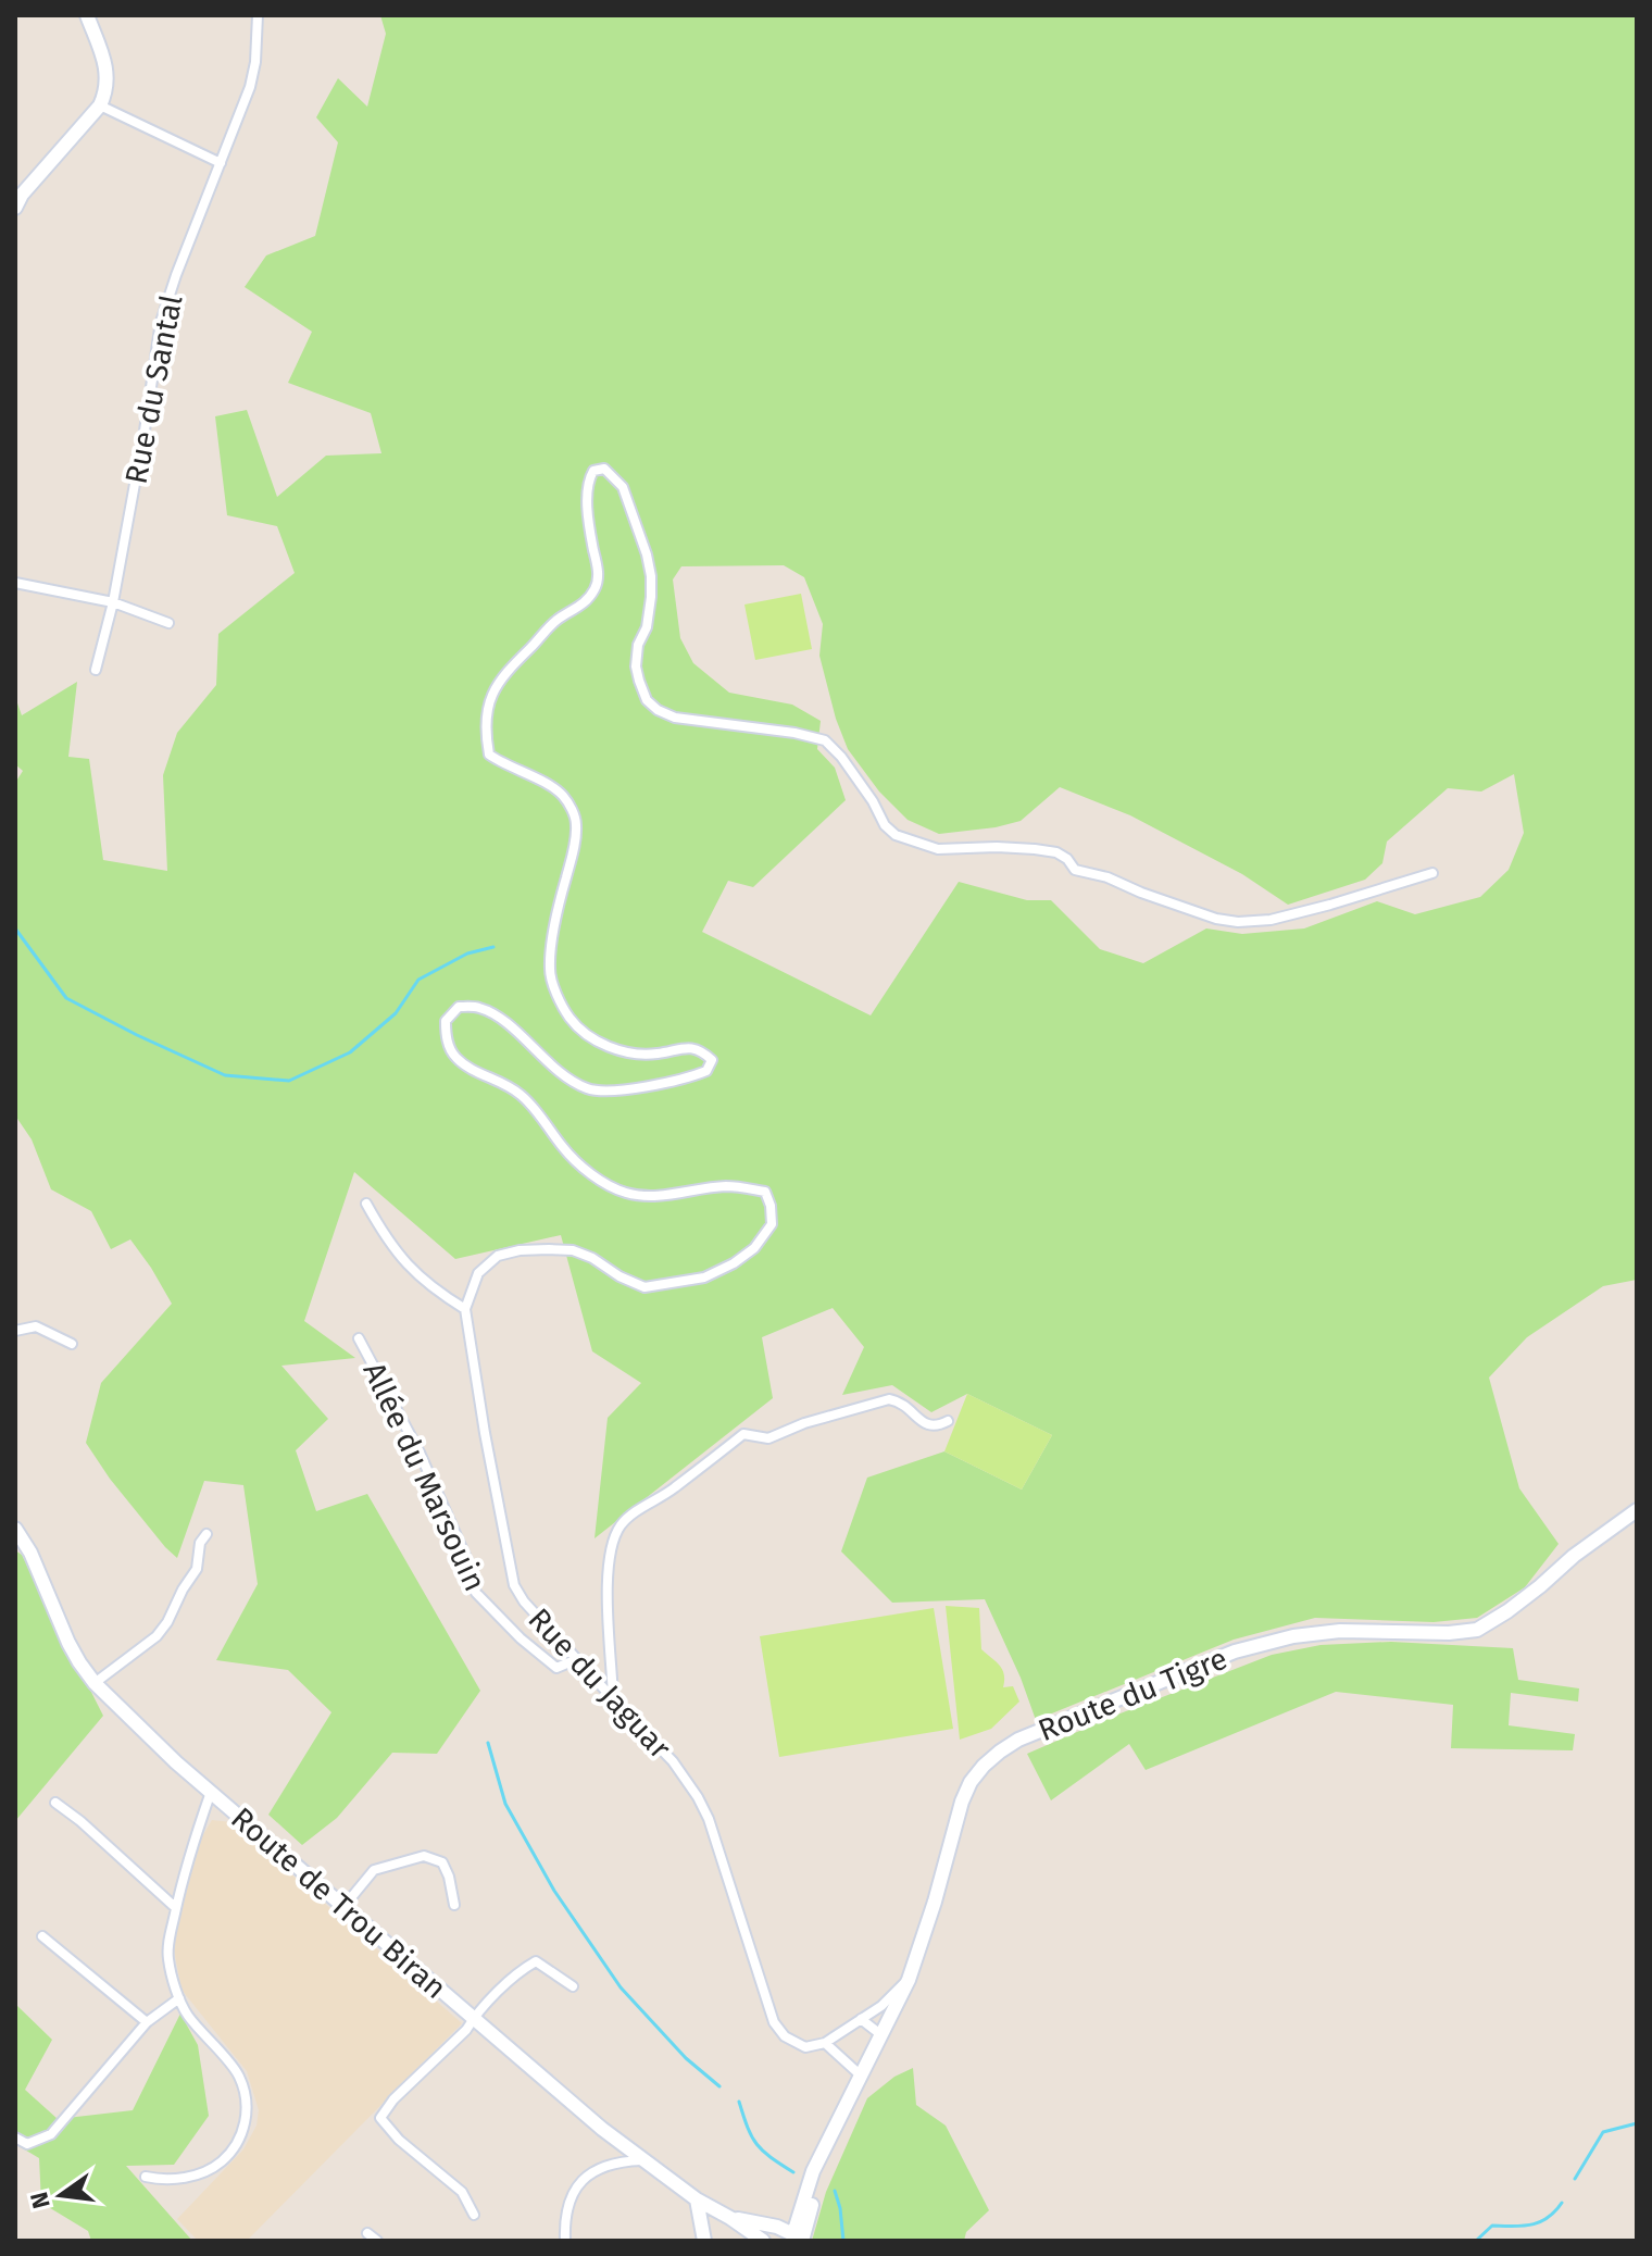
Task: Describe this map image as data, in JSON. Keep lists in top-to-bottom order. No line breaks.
{"streets":{"main road":["Route du Tigre","Route de Trou Biran"],"street":["Rue du Santal","Allée du Marsouin","Rue du Jaguar"]},"crossings":[["Allée du Marsouin","Rue du Jaguar"],["Route du Tigre","Route de Trou Biran"]],"north":"left"}
